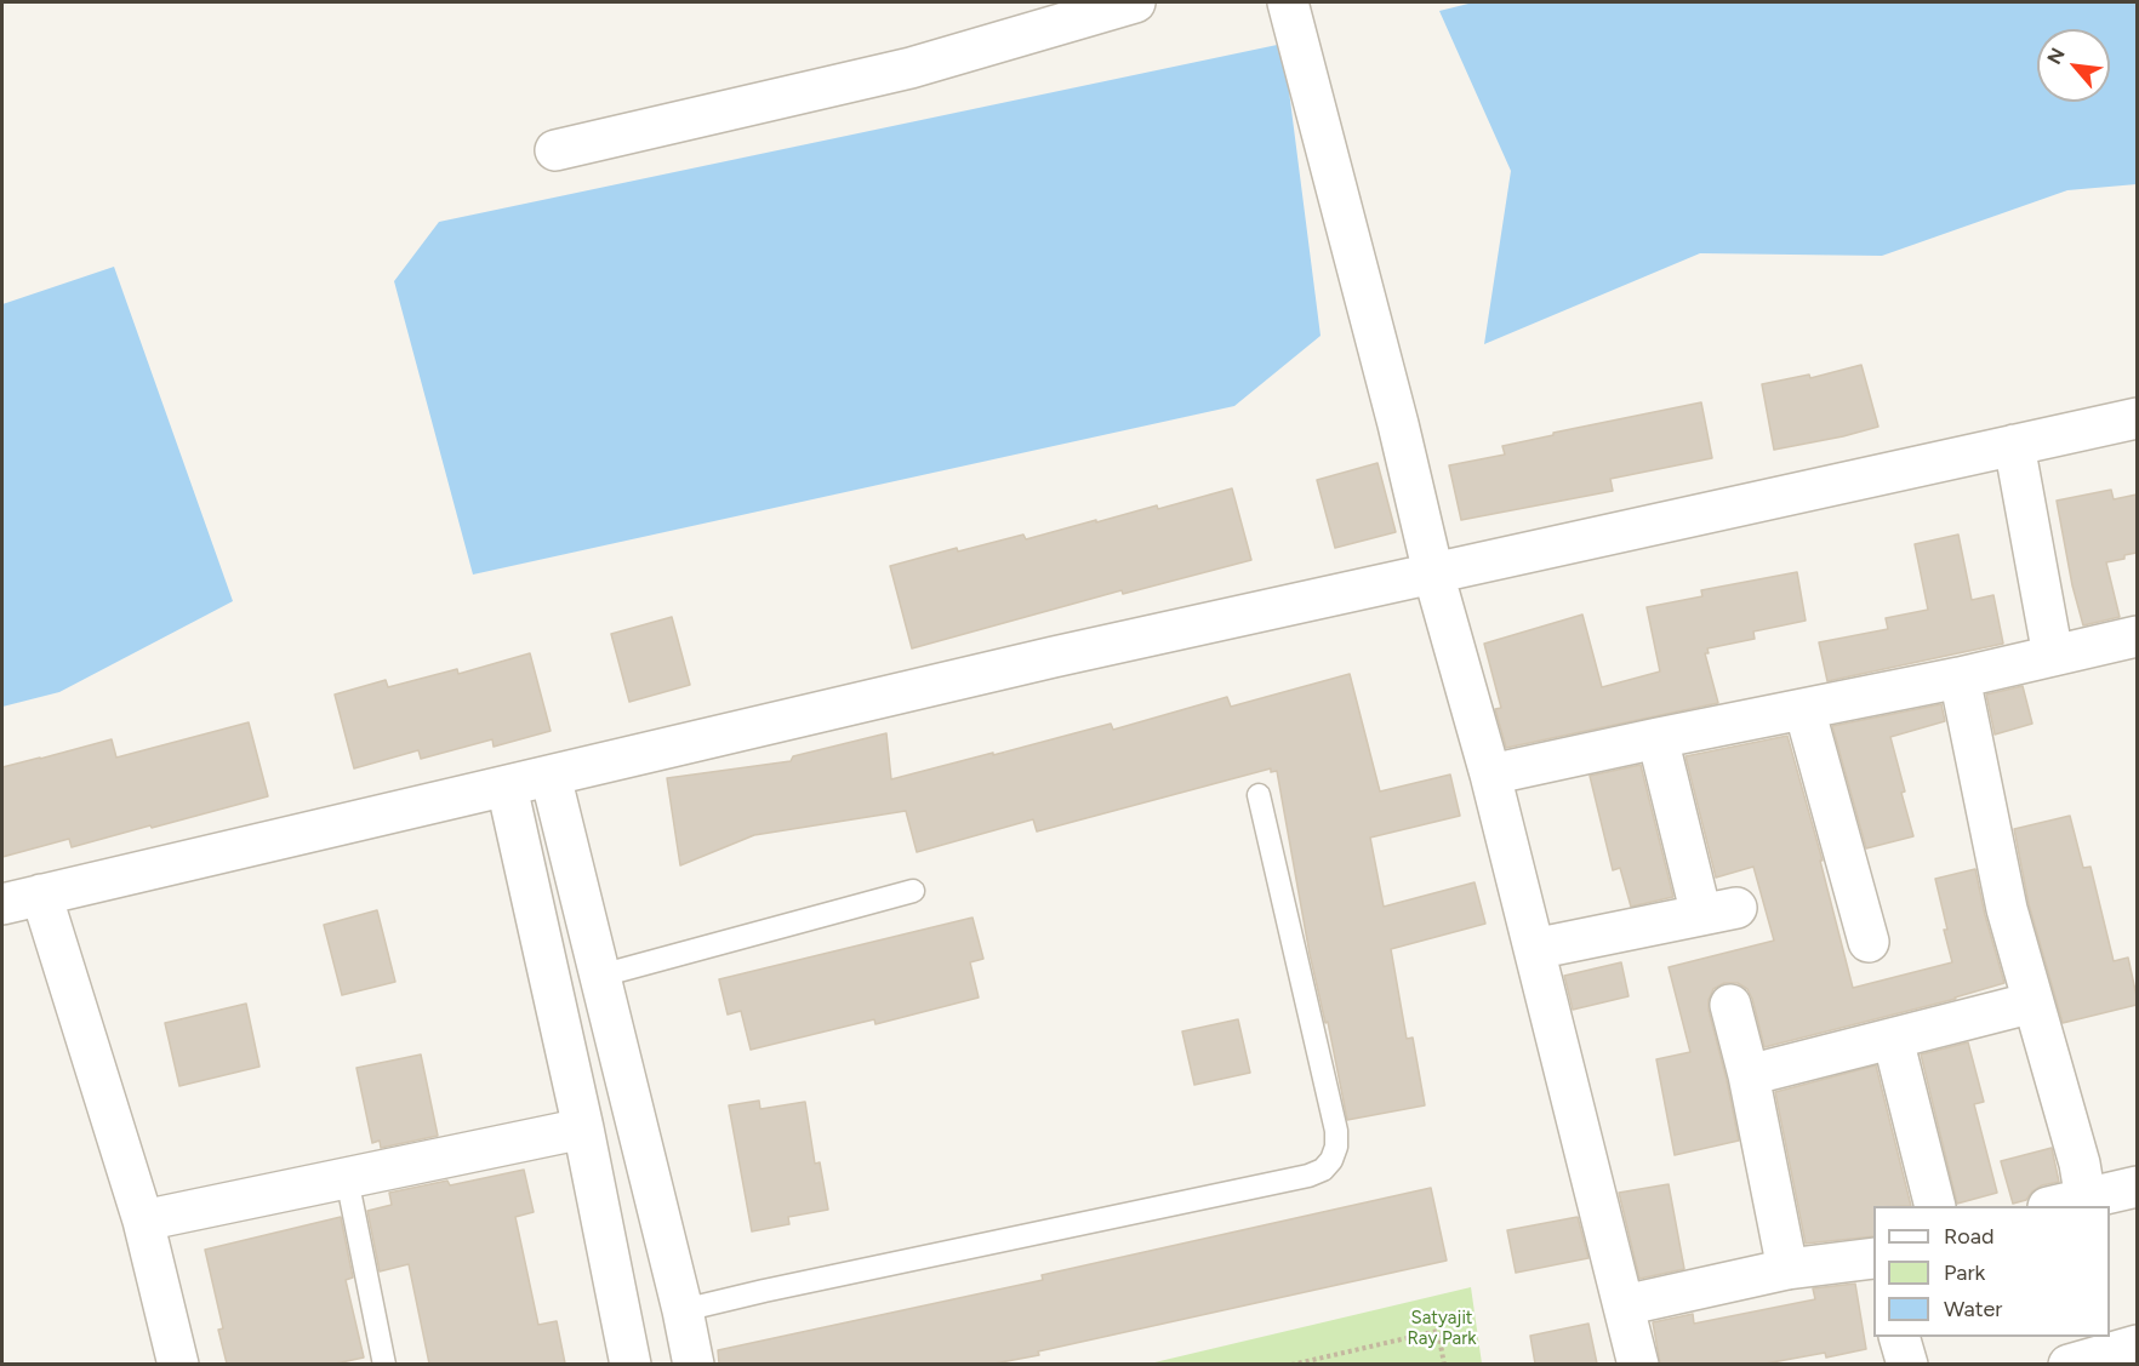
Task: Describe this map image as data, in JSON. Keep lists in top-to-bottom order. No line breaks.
{"parks":["Satyajit Ray Park"],"legend":["Road","Park","Water"],"north":"top left"}
